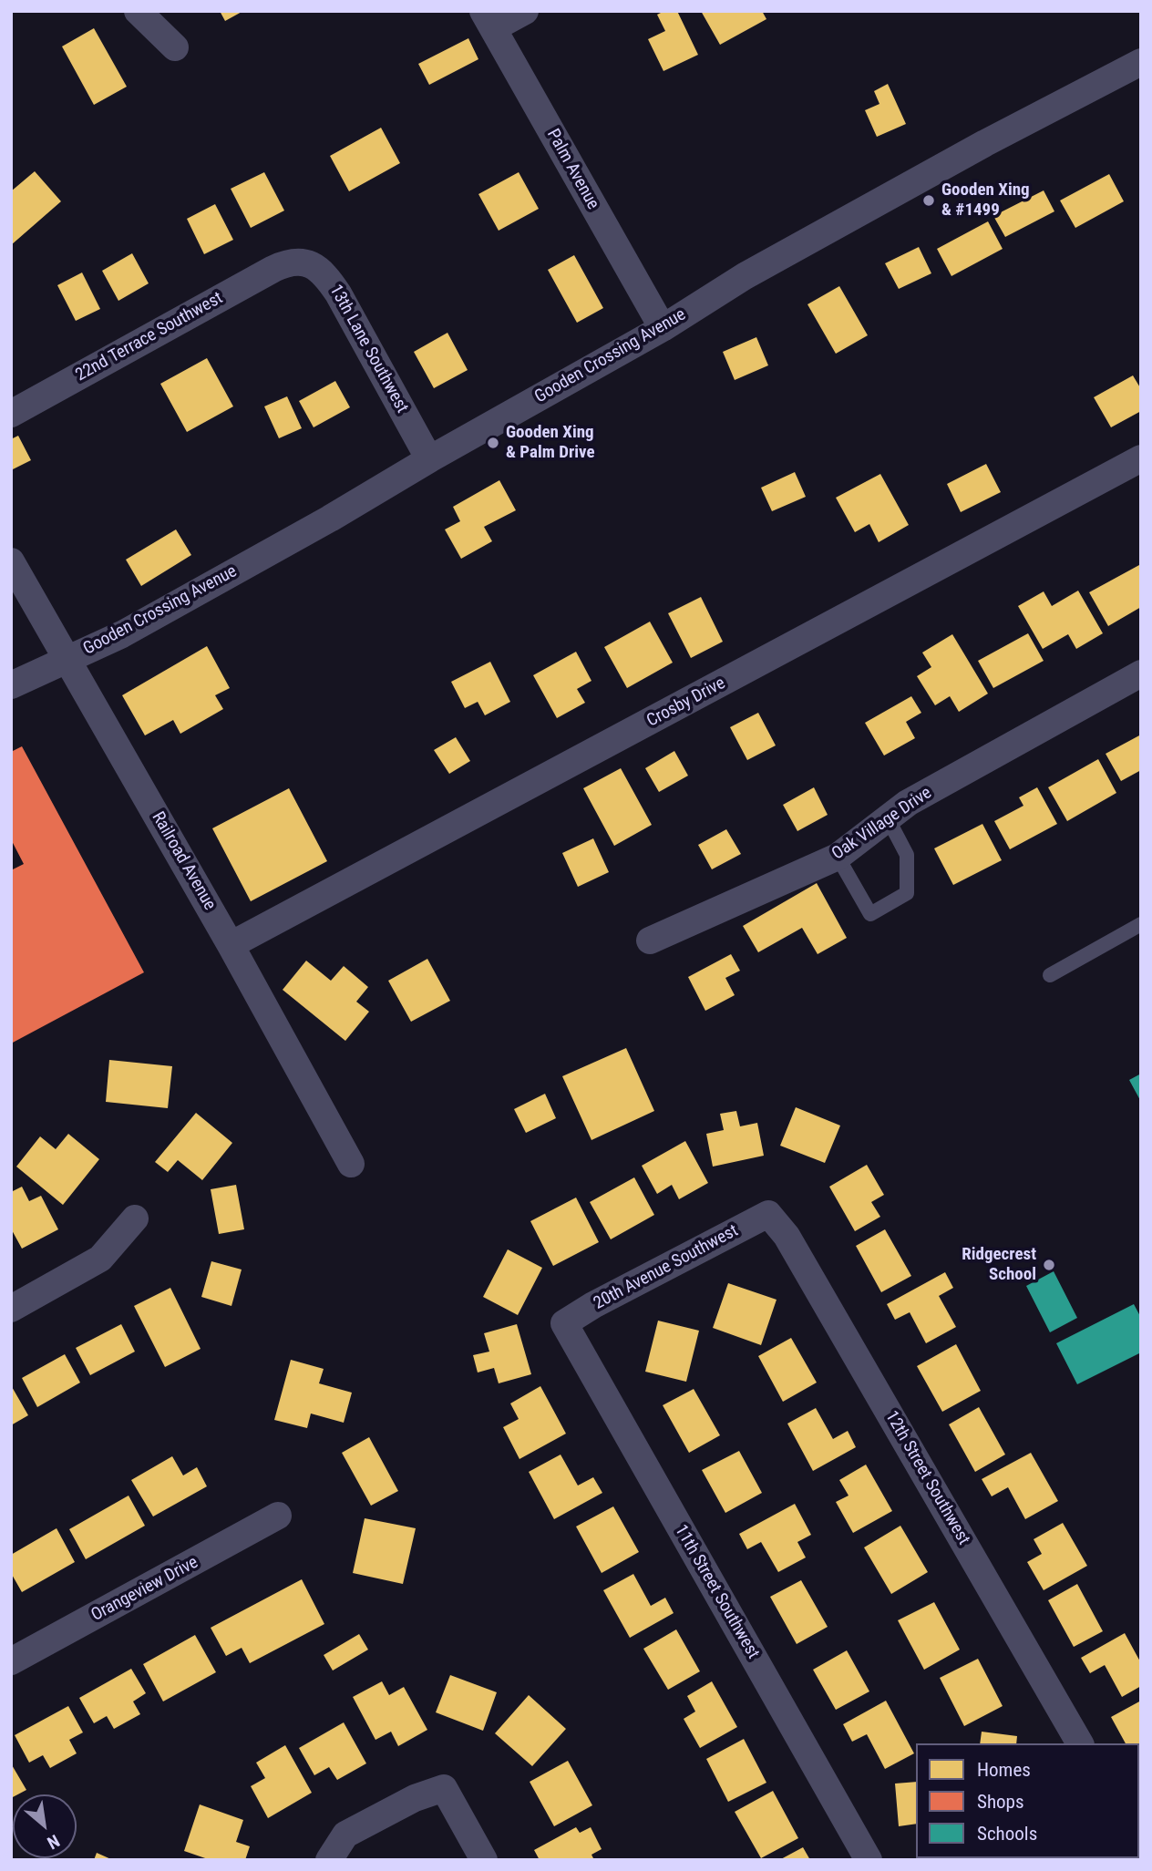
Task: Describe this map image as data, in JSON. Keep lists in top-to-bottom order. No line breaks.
{"streets":{"street":["Palm Avenue","22nd Terrace Southwest","13th Lane Southwest","Gooden Crossing Avenue","Crosby Drive","Oak Village Drive","Railroad Avenue","20th Avenue Southwest","12th Street Southwest","Orangeview Drive","11th Street Southwest"]},"crossings":[["Palm Avenue","Gooden Crossing Avenue"],["22nd Terrace Southwest","13th Lane Southwest"],["13th Lane Southwest","Gooden Crossing Avenue"],["Gooden Crossing Avenue","Railroad Avenue"],["Crosby Drive","Railroad Avenue"],["20th Avenue Southwest","12th Street Southwest"],["20th Avenue Southwest","11th Street Southwest"]],"places":["Gooden Xing & #1499","Gooden Xing & Palm Drive","Ridgecrest School"],"legend":["Homes","Shops","Schools"],"north":"bottom right"}
